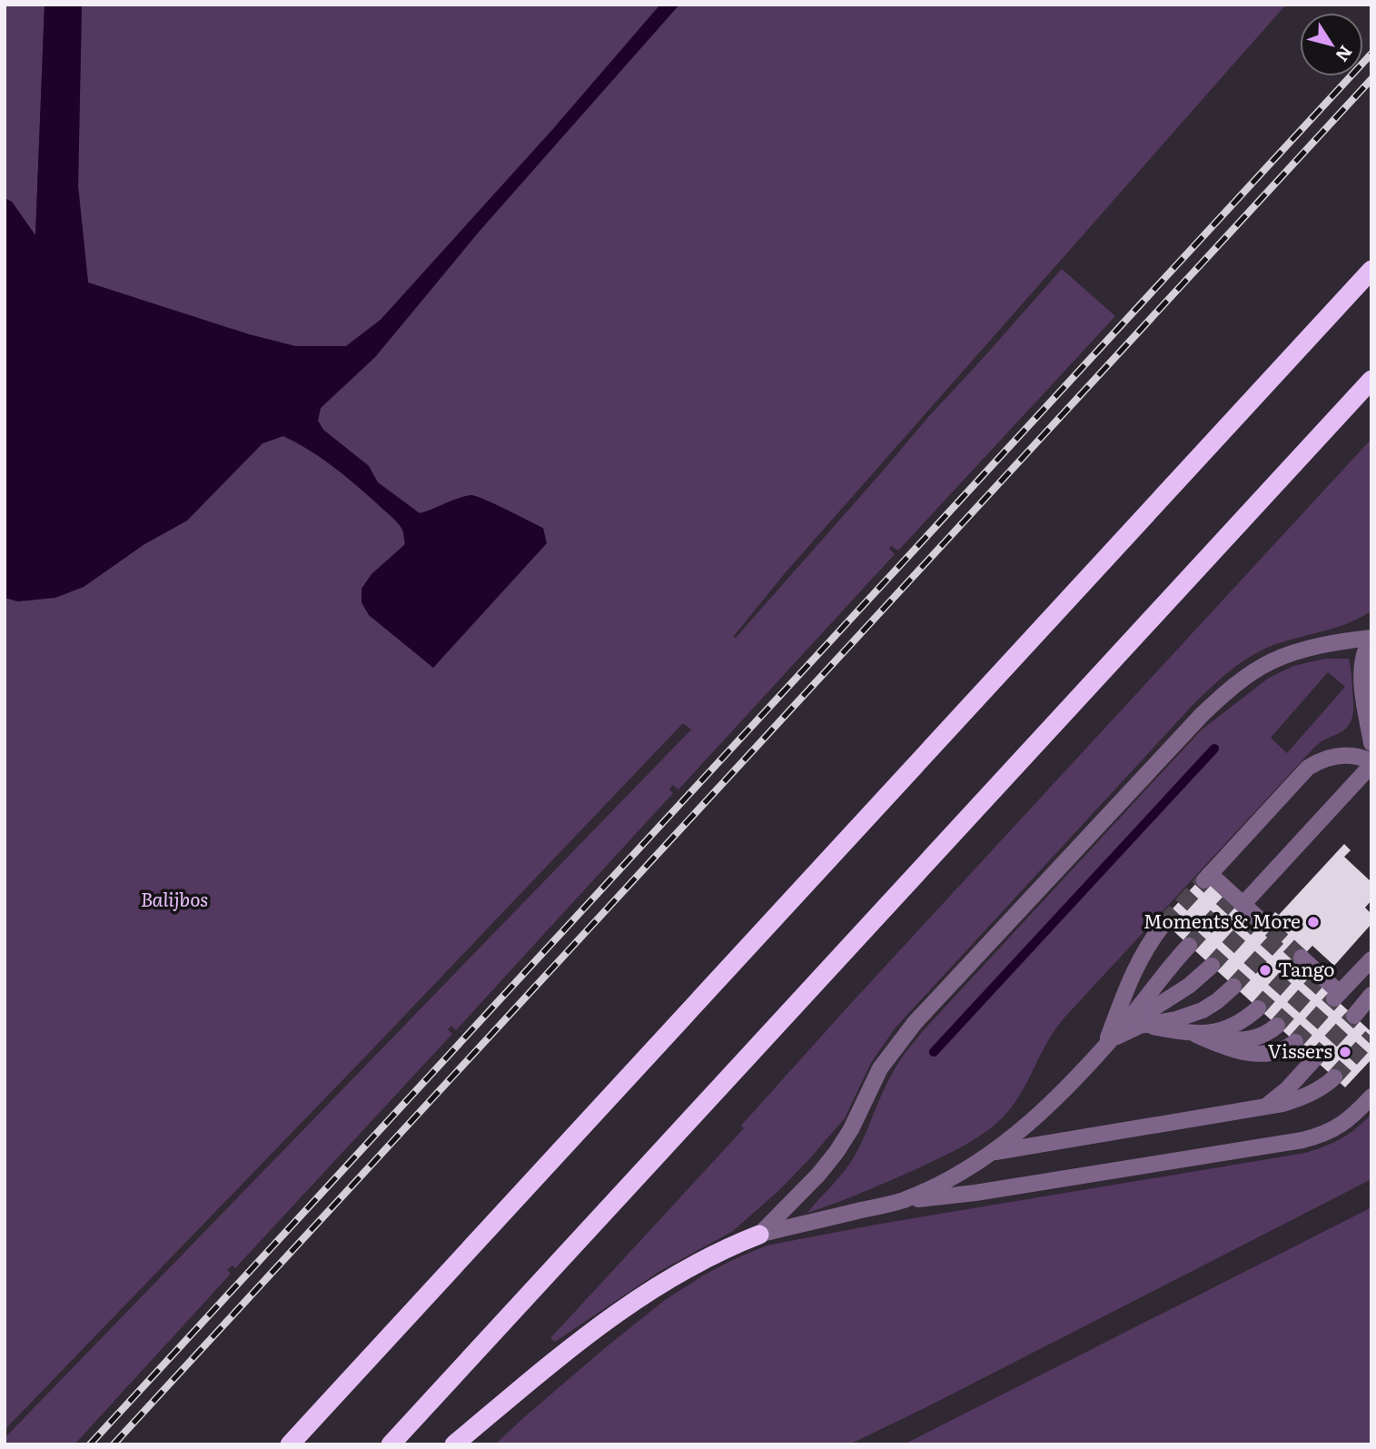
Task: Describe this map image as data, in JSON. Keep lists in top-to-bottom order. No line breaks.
{"parks":["Balijbos"],"places":["Moments & More","Tango","Vissers"],"north":"bottom right"}
